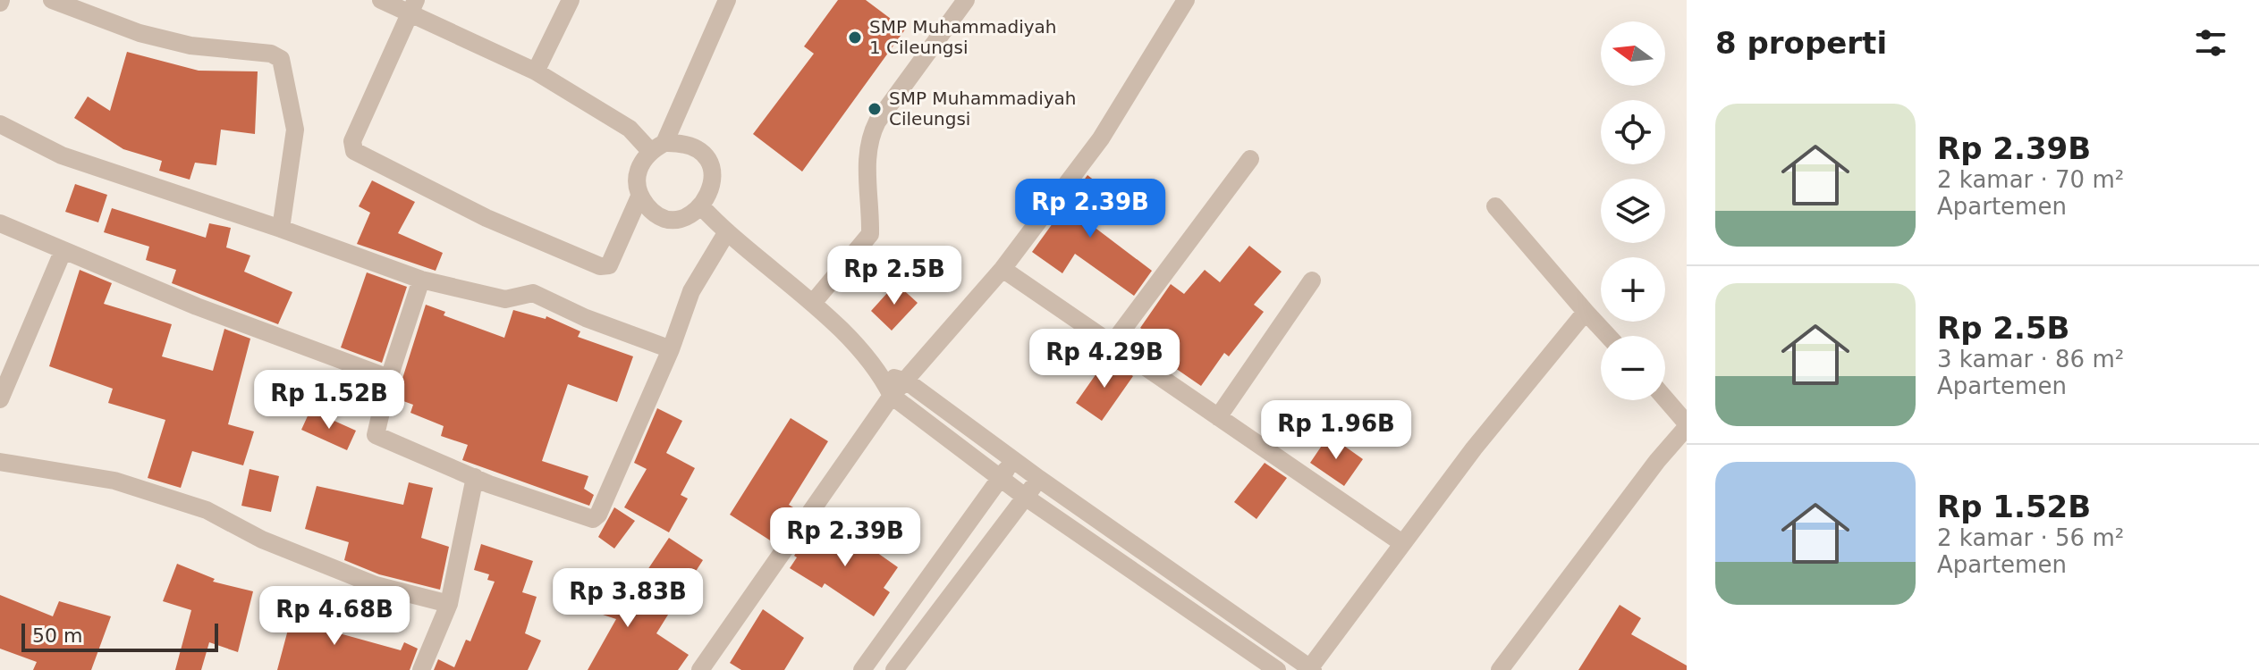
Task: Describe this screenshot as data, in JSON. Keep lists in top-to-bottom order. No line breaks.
{"places":["SMP Muhammadiyah 1 Cileungsi","SMP Muhammadiyah Cileungsi"],"scale_bar":"50 m","north":"left","page":{"heading":"8 properti","map_buttons":["+","−"],"list":[{"name":"Rp 2.39B","note":"2 kamar · 70 m² · Apartemen"},{"name":"Rp 2.5B","note":"3 kamar · 86 m² · Apartemen"},{"name":"Rp 1.52B","note":"2 kamar · 56 m² · Apartemen"}],"price":["Rp 2.39B","Rp 2.5B","Rp 4.29B","Rp 1.52B","Rp 1.96B","Rp 2.39B","Rp 3.83B","Rp 4.68B"],"scale":"50 m"}}
